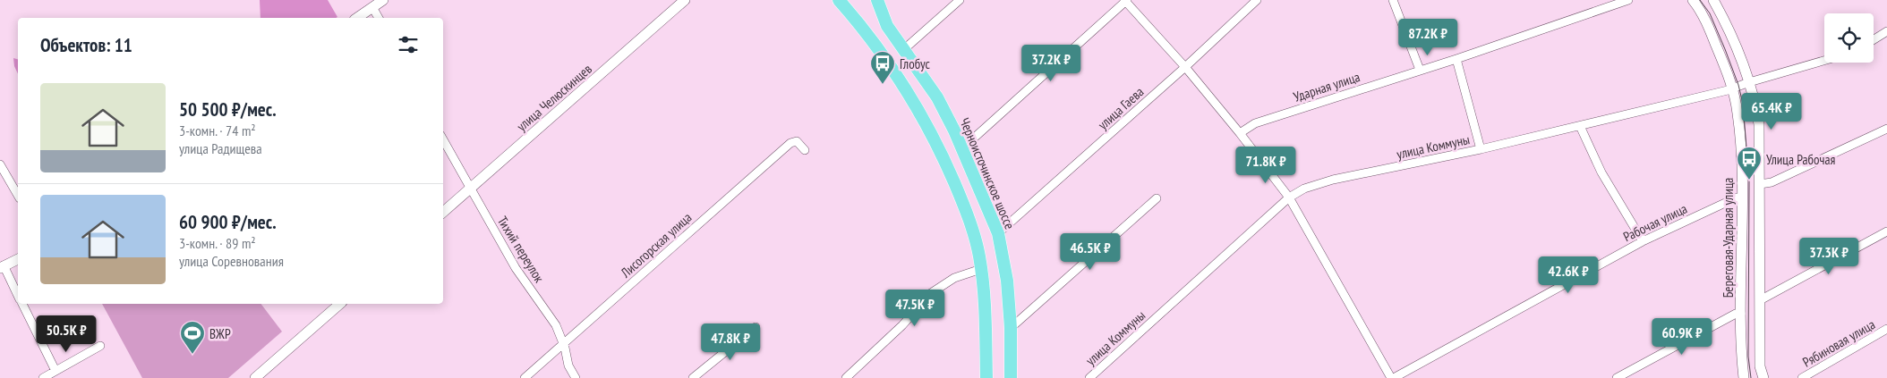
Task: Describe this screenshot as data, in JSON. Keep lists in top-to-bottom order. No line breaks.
{"streets":{"main road":["улица Челюскинцев","Черноисточинское шоссе","Береговая-Ударная улица"],"street":["Ударная улица","улица Гаева","улица Коммуны","Рабочая улица","Лисогорская улица","Тихий переулок","Рябиновая улица"]},"crossings":[["улица Челюскинцев","Тихий переулок"],["улица Гаева","Черноисточинское шоссе"],["улица Коммуны","Береговая-Ударная улица"],["Рабочая улица","Береговая-Ударная улица"],["Лисогорская улица","Тихий переулок"]],"places":{"bus stop":["Глобус","Улица Рабочая"],"sports":["ВЖР"]},"page":{"heading":"Объектов: 11","price":["87.2K ₽","37.2K ₽","65.4K ₽","71.8K ₽","46.5K ₽","37.3K ₽","42.6K ₽","47.5K ₽","50.5K ₽","60.9K ₽","47.8K ₽"],"list":[{"name":"50 500 ₽/мес.","note":"3-комн. · 74 m² · улица Радищева"},{"name":"60 900 ₽/мес.","note":"3-комн. · 89 m² · улица Соревнования"}]}}
